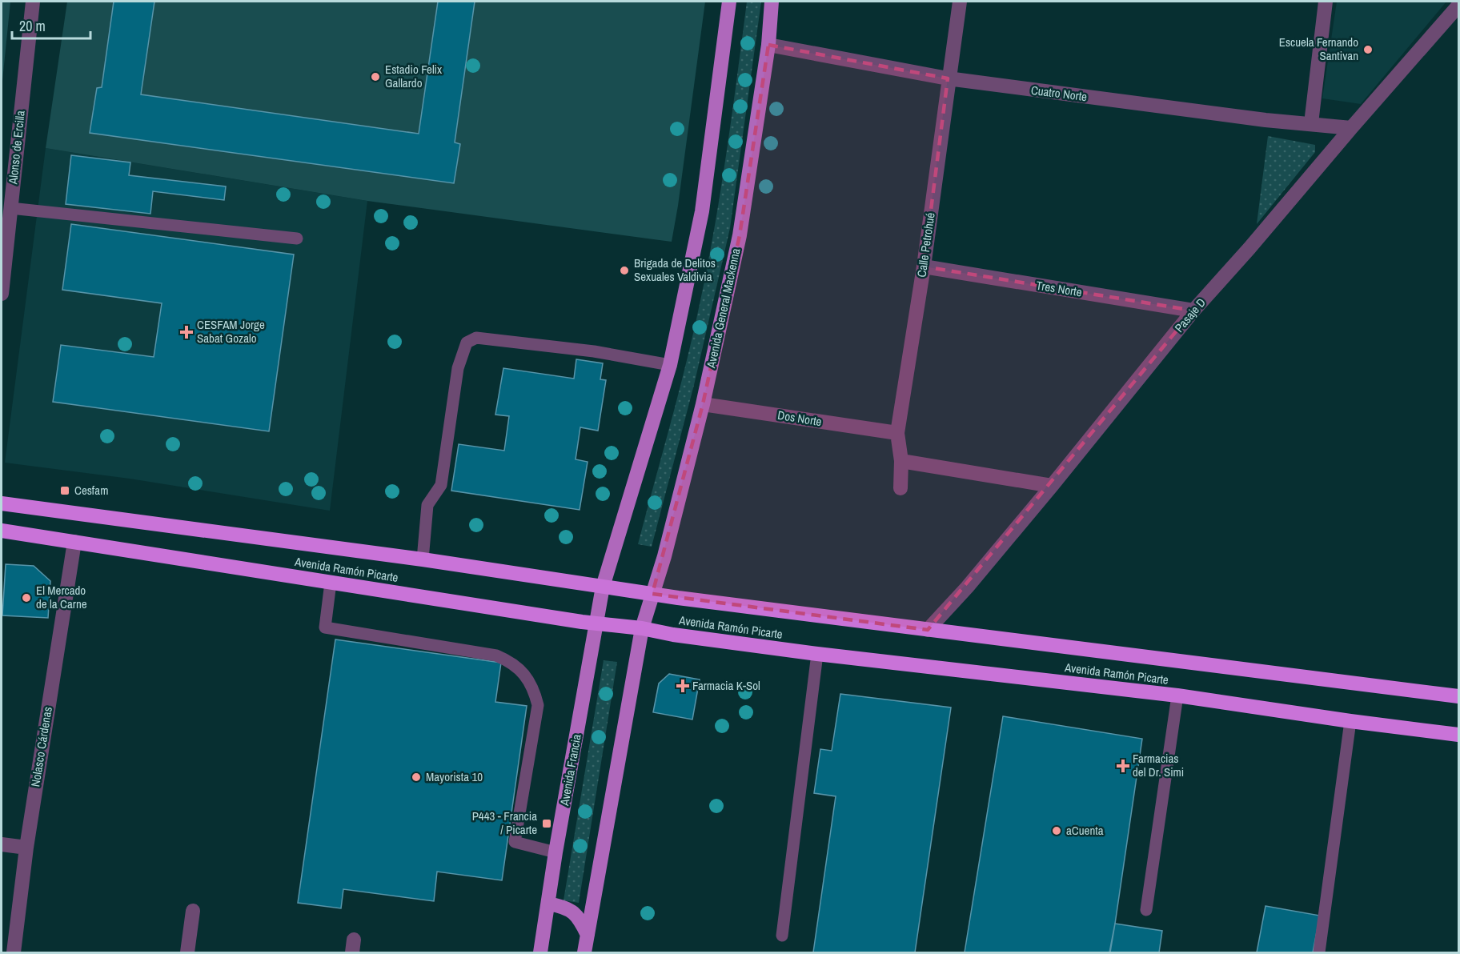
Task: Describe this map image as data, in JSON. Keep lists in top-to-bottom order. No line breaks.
{"streets":{"highway":["Avenida Ramón Picarte"],"main road":["Avenida General Mackenna","Avenida Francia"],"street":["Cuatro Norte","Alonso de Ercilla","Calle Petrohué","Tres Norte","Pasaje D","Dos Norte","Nolasco Cárdenas"]},"crossings":[["Cuatro Norte","Calle Petrohué"],["Cuatro Norte","Avenida General Mackenna"],["Cuatro Norte","Pasaje D"],["Calle Petrohué","Tres Norte"],["Calle Petrohué","Dos Norte"],["Tres Norte","Pasaje D"],["Avenida General Mackenna","Dos Norte"],["Avenida General Mackenna","Avenida Ramón Picarte"],["Pasaje D","Avenida Ramón Picarte"],["Avenida Ramón Picarte","Nolasco Cárdenas"],["Avenida Ramón Picarte","Avenida Francia"]],"places":{"other":["Escuela Fernando Santivan","Estadio Felix Gallardo","Brigada de Delitos Sexuales Valdivia","El Mercado de la Carne","Mayorista 10","aCuenta"],"health":["CESFAM Jorge Sabat Gozalo","Farmacia K-Sol","Farmacias del Dr. Simi"],"transit":["Cesfam","P443 - Francia / Picarte"]},"scale_bar":"20 m"}
